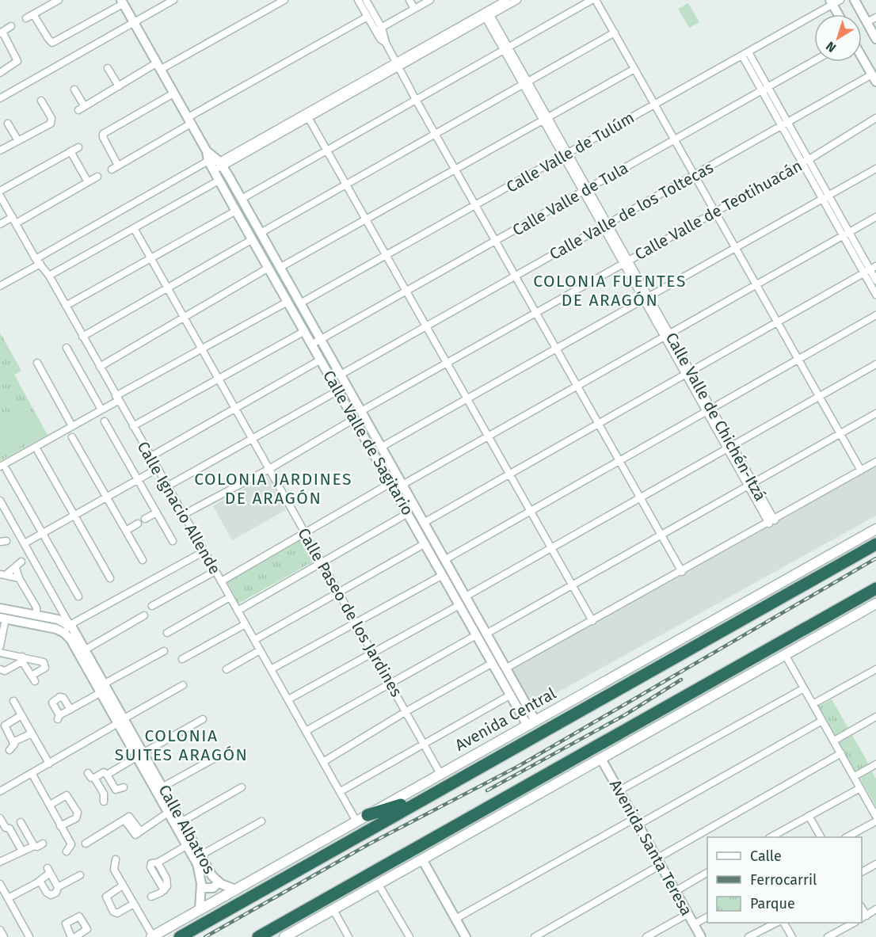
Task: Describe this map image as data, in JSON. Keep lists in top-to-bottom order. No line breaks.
{"streets":{"highway":["Avenida Central"],"street":["Calle Valle de Tulúm","Calle Valle de Tula","Calle Valle de Teotihuacán","Calle Valle de los Toltecas","Calle Valle de Chichén-Itzá","Calle Valle de Sagitario","Calle Ignacio Allende","Calle Paseo de los Jardines","Calle Albatros","Avenida Santa Teresa"]},"crossings":[["Calle Valle de Tulúm","Calle Valle de Chichén-Itzá"],["Calle Valle de Tulúm","Calle Valle de Sagitario"],["Calle Valle de Tula","Calle Valle de Chichén-Itzá"],["Calle Valle de Tula","Calle Valle de Sagitario"],["Calle Valle de Teotihuacán","Calle Valle de Chichén-Itzá"],["Calle Valle de Teotihuacán","Calle Valle de Sagitario"],["Calle Valle de los Toltecas","Calle Valle de Chichén-Itzá"],["Calle Valle de los Toltecas","Calle Valle de Sagitario"],["Calle Valle de Sagitario","Avenida Central"],["Calle Ignacio Allende","Avenida Central"],["Calle Paseo de los Jardines","Avenida Central"],["Avenida Central","Calle Albatros"]],"districts":["COLONIA FUENTES DE ARAGÓN","COLONIA JARDINES DE ARAGÓN","COLONIA SUITES ARAGÓN"],"legend":["Calle","Ferrocarril","Parque"],"north":"bottom left"}
